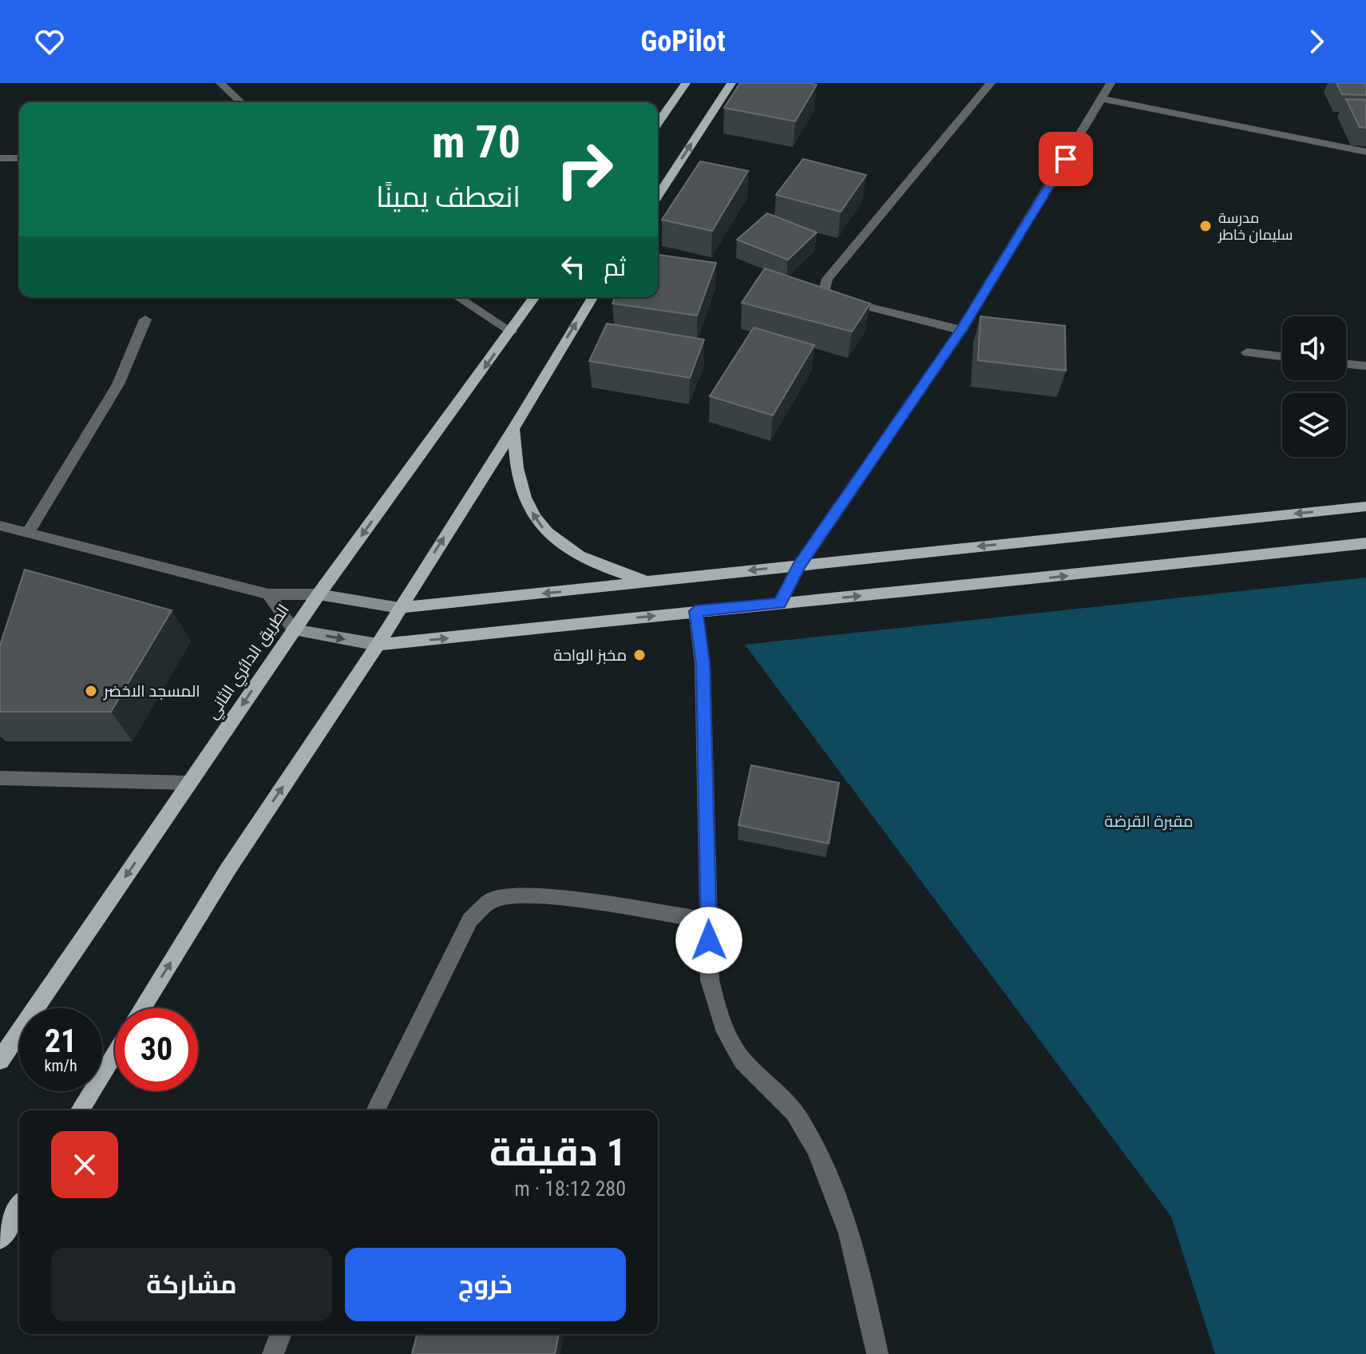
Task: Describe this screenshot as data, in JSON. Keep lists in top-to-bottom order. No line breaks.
{"streets":{"main road":["الطريق الدائري الثاني"]},"parks":["مقبرة القرضة"],"places":["مدرسة سليمان خاطر","مخبز الواحة","المسجد الاخضر"],"page":{"header":"GoPilot","turn":["70 m","انعطف يمينًا"],"then":"ثم","speed":"21 km/h","limit":"30","heading":["1 دقيقة","280 m · 18:12"],"buttons":["خروج","مشاركة"]}}
